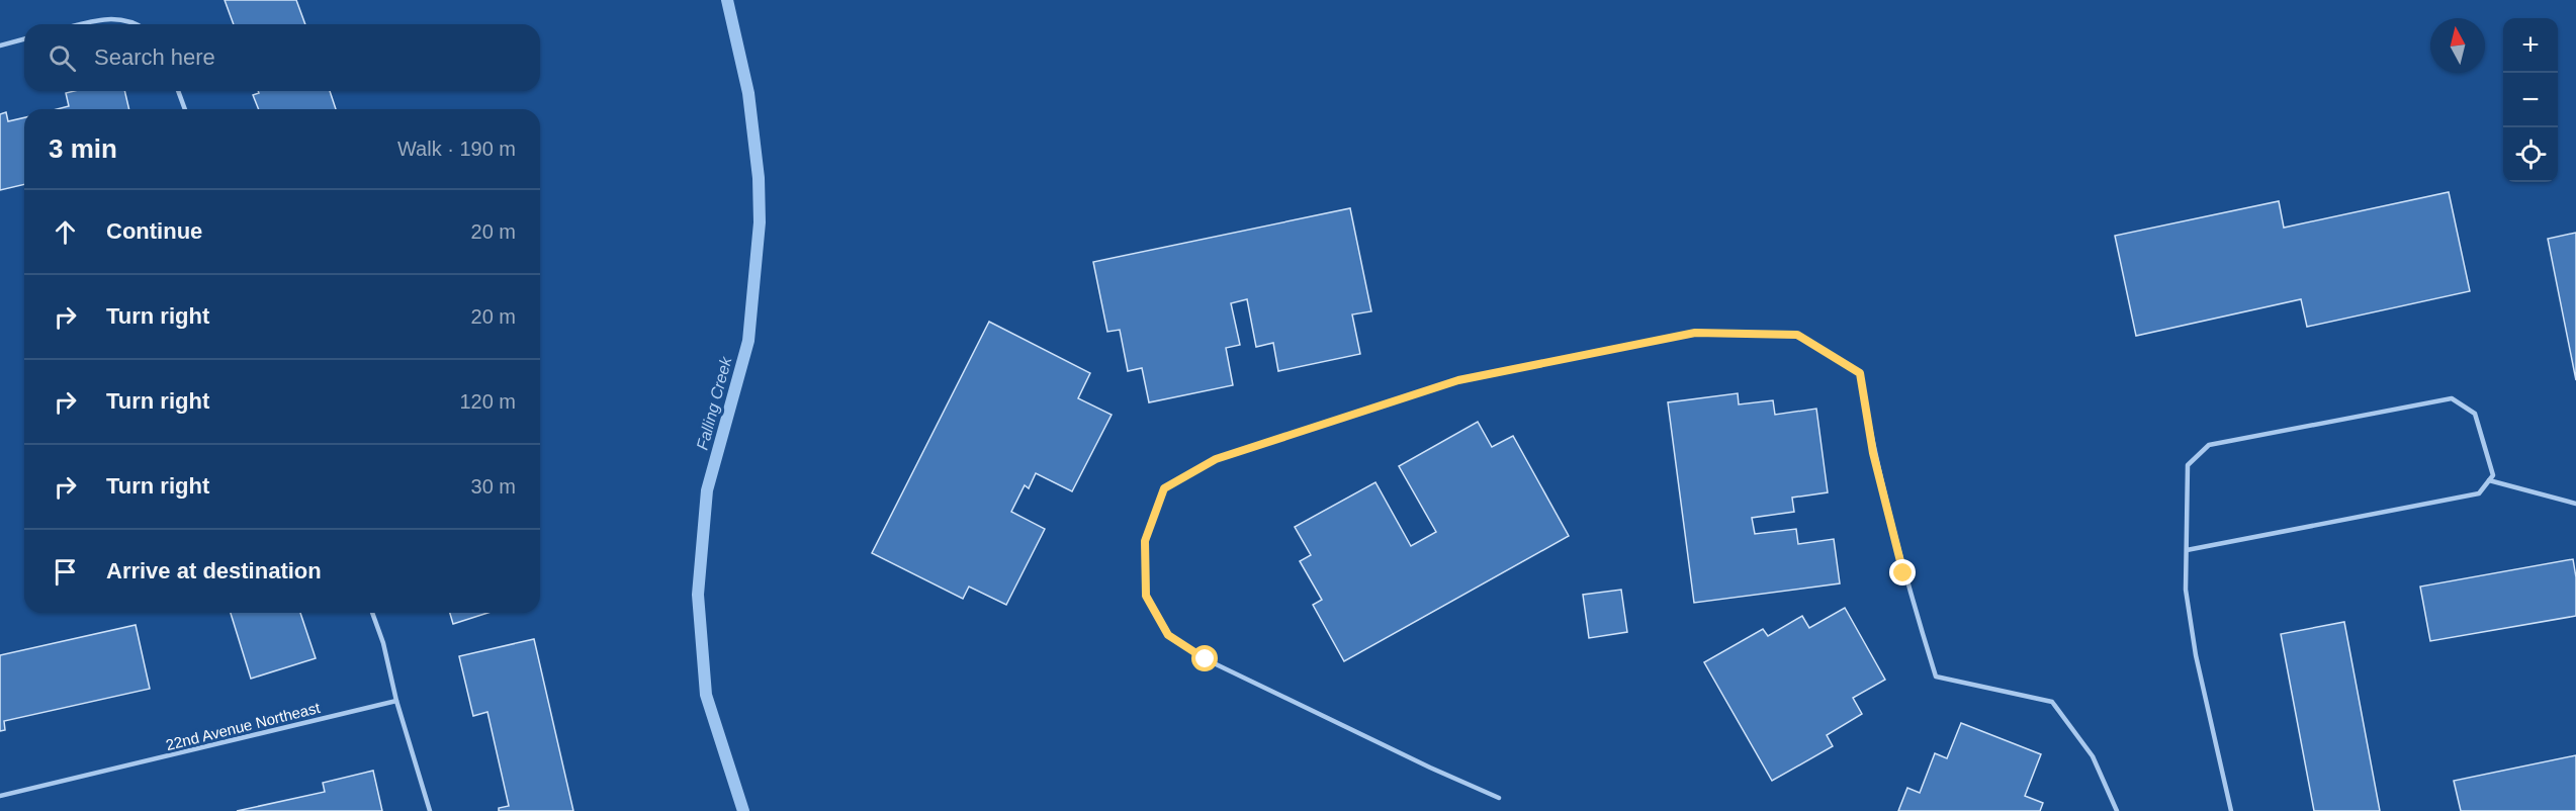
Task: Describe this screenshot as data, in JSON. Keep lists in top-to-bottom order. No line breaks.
{"streets":{"lane":["22nd Avenue Northeast"]},"water":["Falling Creek"],"north":"top","page":{"map_buttons":["+","−"],"search":"Search here","heading":["3 min","Walk · 190 m"],"list":[["Continue","20 m"],["Turn right","20 m"],["Turn right","120 m"],["Turn right","30 m"],"Arrive at destination"]}}
